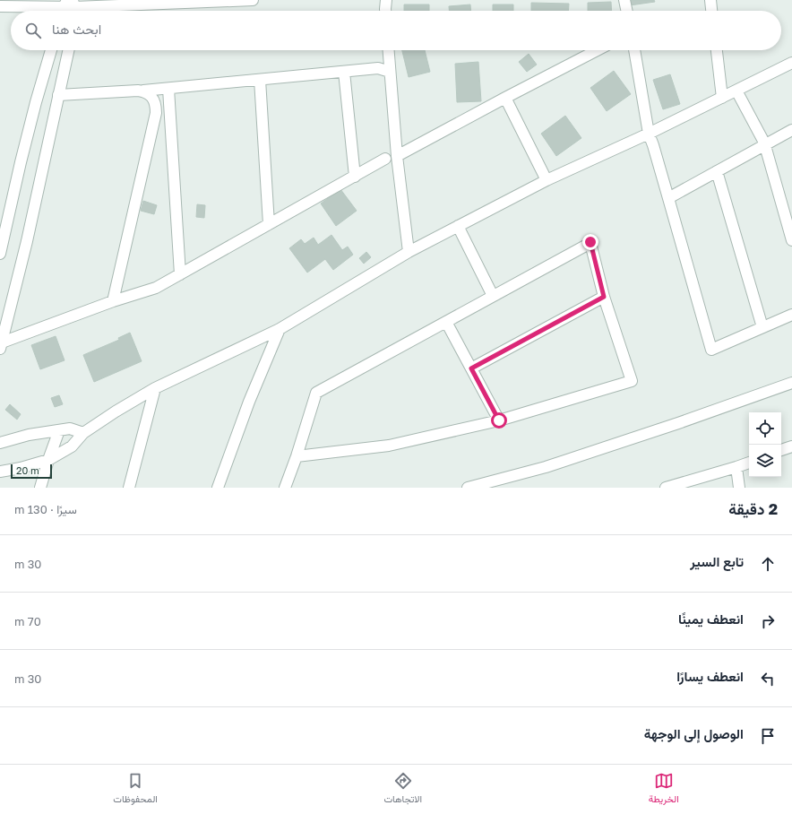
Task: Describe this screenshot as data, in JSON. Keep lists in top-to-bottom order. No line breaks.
{"scale_bar":"20 m","page":{"search":"ابحث هنا","scale":"20 m","heading":["2 دقيقة","سيرًا · 130 m"],"list":[["تابع السير","30 m"],["انعطف يمينًا","70 m"],["انعطف يسارًا","30 m"],"الوصول إلى الوجهة"],"nav":["الخريطة","الاتجاهات","المحفوظات"]}}
